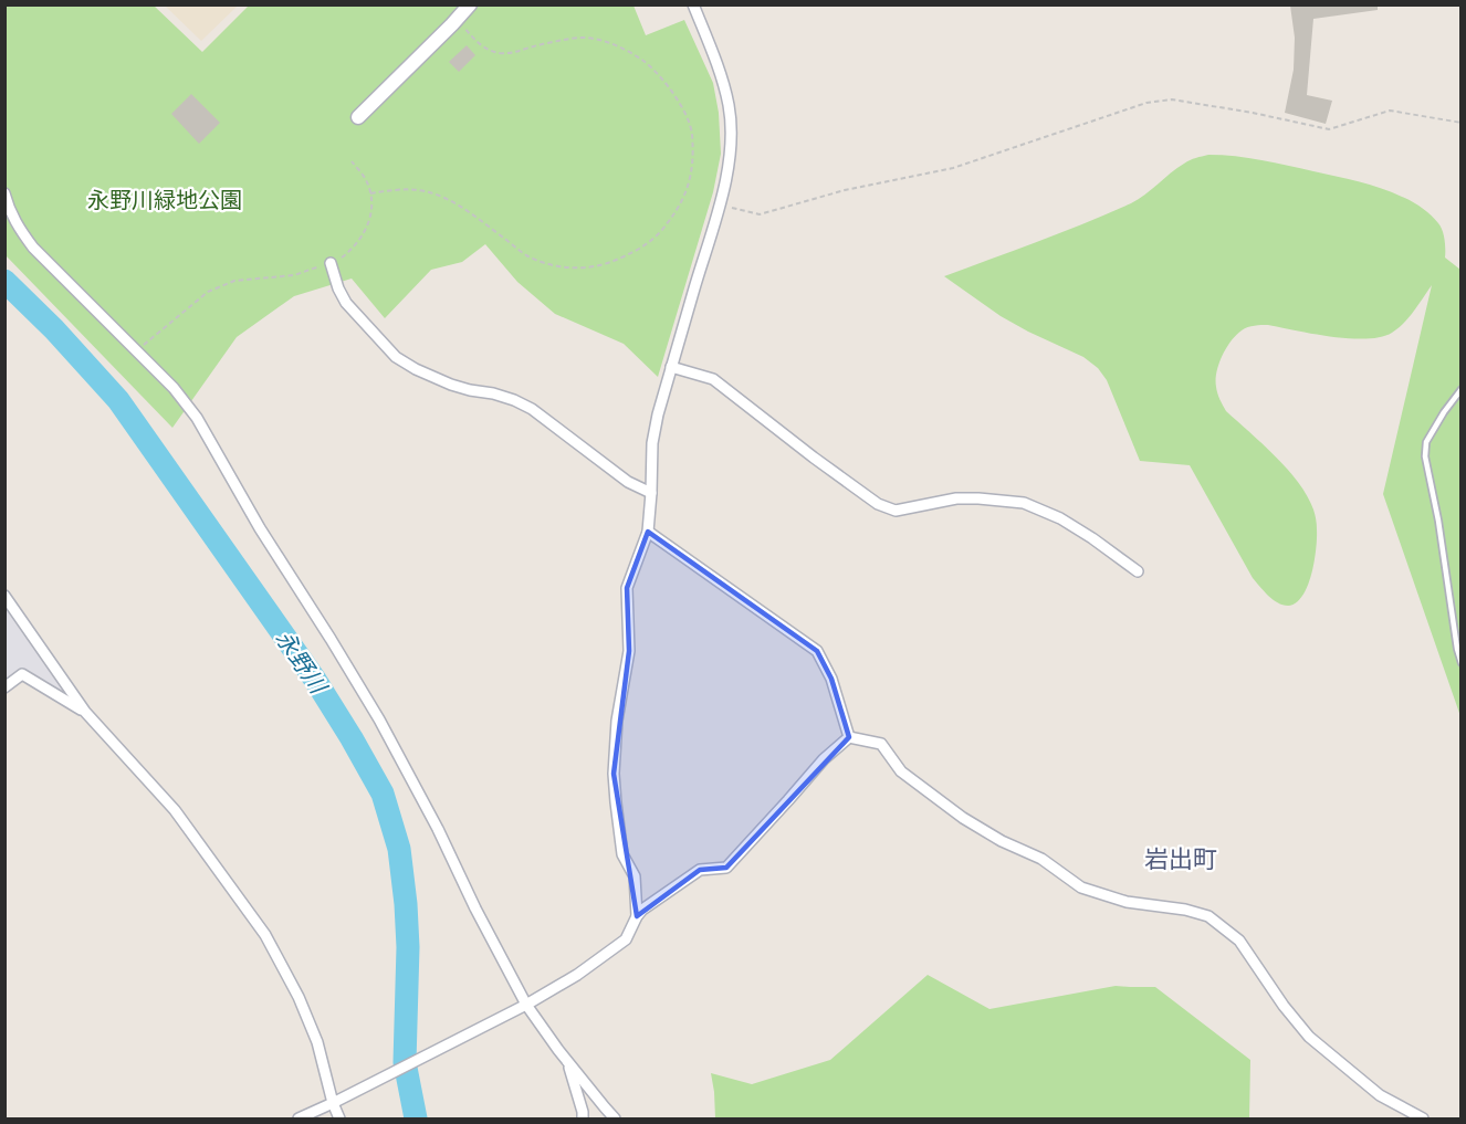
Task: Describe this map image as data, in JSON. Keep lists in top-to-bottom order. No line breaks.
{"districts":["岩出町"],"water":["永野川"],"parks":["永野川緑地公園"]}
